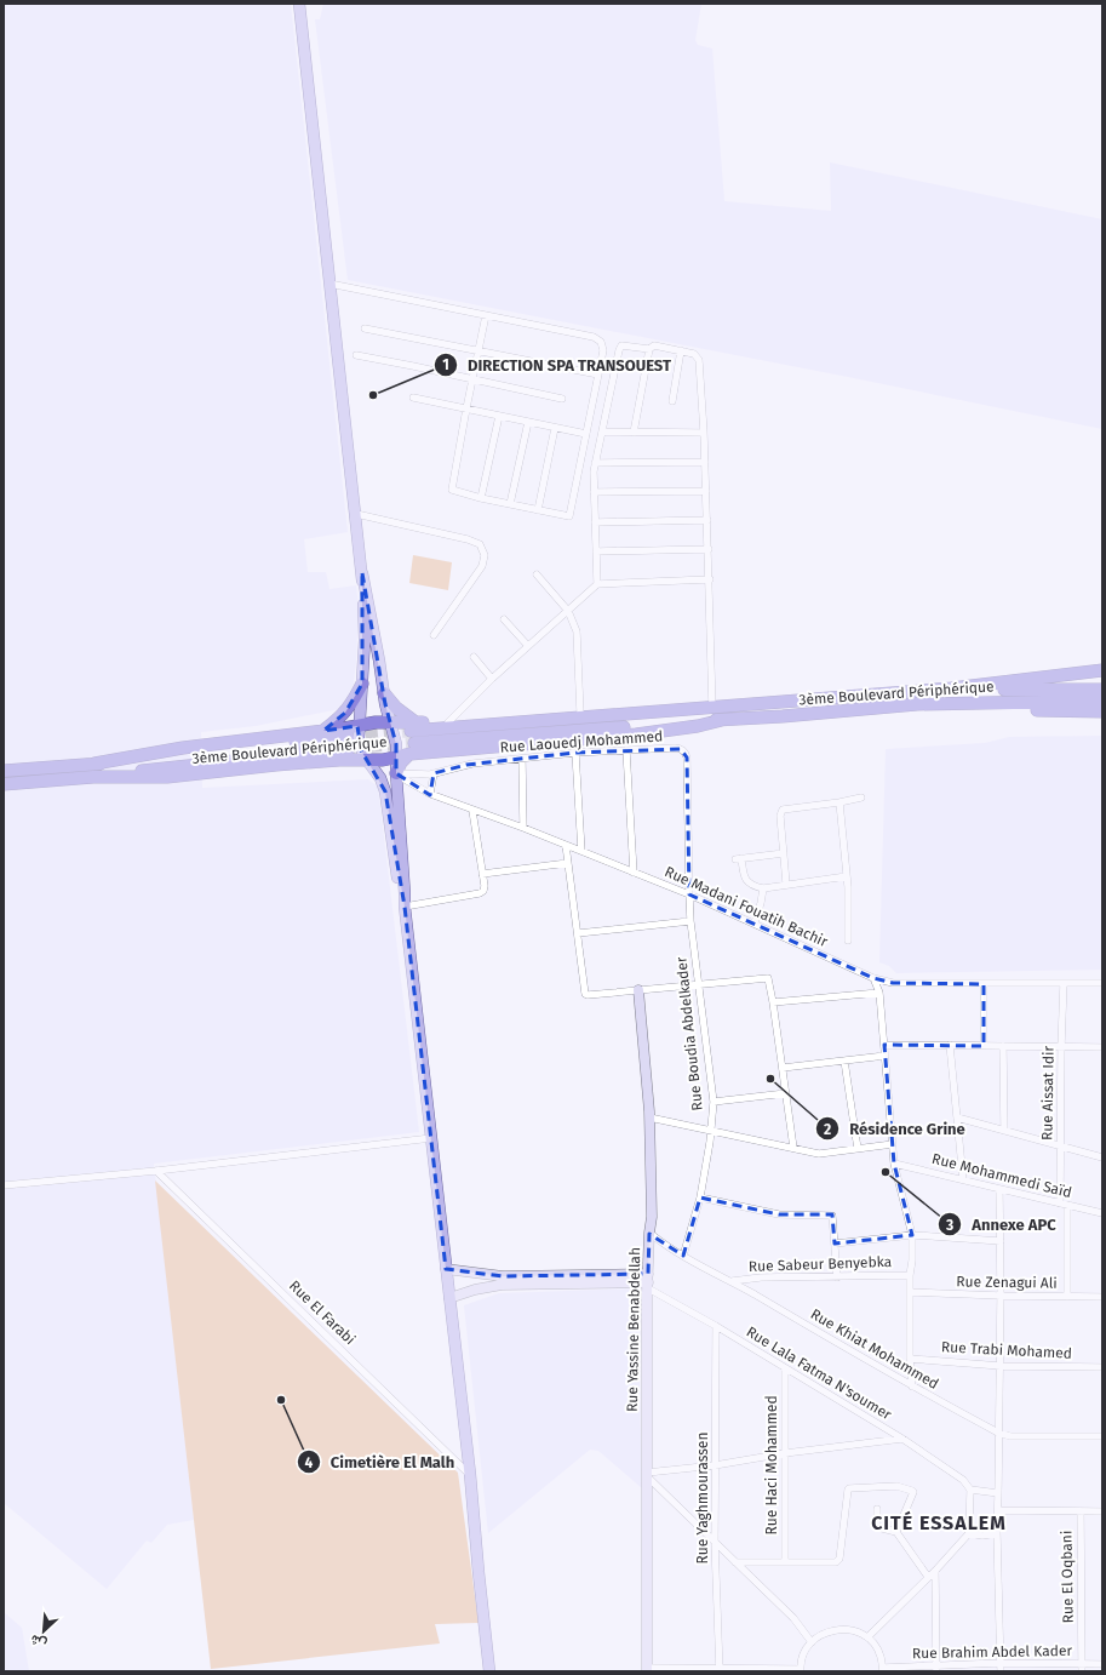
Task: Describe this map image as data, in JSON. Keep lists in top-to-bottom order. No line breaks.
{"streets":{"highway":["3ème Boulevard Périphérique"],"street":["Rue Laouedj Mohammed","Rue Madani Fouatih Bachir","Rue Boudia Abdelkader","Rue Aissat Idir","Rue Mohammedi Saïd","Rue Sabeur Benyebka","Rue Zenagui Ali","Rue El Farabi","Rue Yassine Benabdellah","Rue Khiat Mohammed","Rue Trabi Mohamed","Rue Lala Fatma N'soumer","Rue Haci Mohammed","Rue Yaghmourassen","Rue El Oqbani","Rue Brahim Abdel Kader"]},"crossings":[["Rue Laouedj Mohammed","Rue Madani Fouatih Bachir"],["Rue Laouedj Mohammed","Rue Boudia Abdelkader"],["Rue Madani Fouatih Bachir","Rue Boudia Abdelkader"],["Rue Madani Fouatih Bachir","Rue Aissat Idir"],["Rue Boudia Abdelkader","Rue Khiat Mohammed"],["Rue Aissat Idir","Rue Mohammedi Saïd"],["Rue Aissat Idir","Rue Zenagui Ali"],["Rue Sabeur Benyebka","Rue Khiat Mohammed"],["Rue Yassine Benabdellah","Rue Khiat Mohammed"],["Rue Yassine Benabdellah","Rue Lala Fatma N'soumer"],["Rue Lala Fatma N'soumer","Rue Haci Mohammed"],["Rue Lala Fatma N'soumer","Rue Yaghmourassen"],["Rue El Oqbani","Rue Brahim Abdel Kader"]],"districts":["CITÉ ESSALEM"],"places":["DIRECTION SPA TRANSOUEST","Résidence Grine","Annexe APC","Cimetière El Malh"],"north":"bottom left"}
